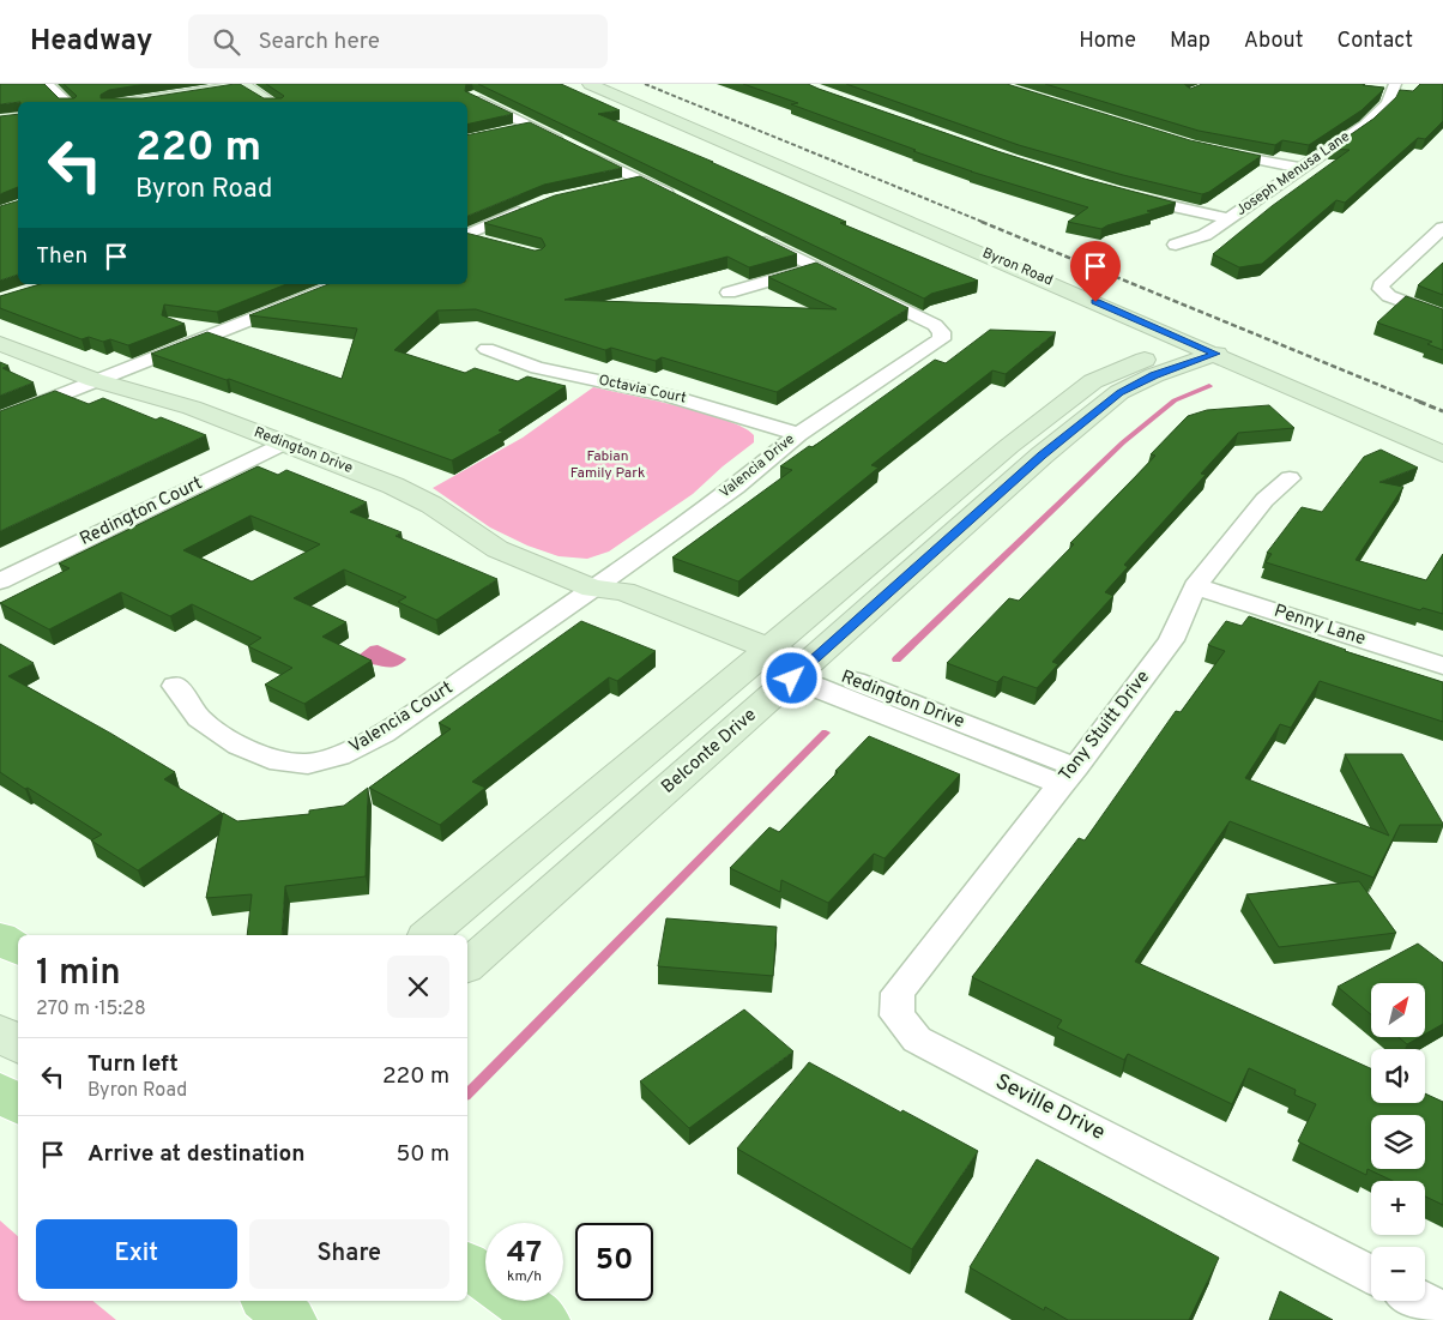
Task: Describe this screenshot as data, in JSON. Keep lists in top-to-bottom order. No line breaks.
{"streets":{"main road":["Byron Road","Redington Drive","Belconte Drive"],"street":["Joseph Menusa Lane","Octavia Court","Valencia Drive","Redington Court","Penny Lane","Valencia Court","Tony Stuitt Drive","Seville Drive"]},"crossings":[["Byron Road","Belconte Drive"],["Octavia Court","Valencia Drive"],["Redington Drive","Valencia Drive"],["Redington Drive","Redington Court"],["Redington Drive","Valencia Court"],["Redington Drive","Tony Stuitt Drive"],["Redington Drive","Belconte Drive"],["Valencia Drive","Valencia Court"],["Penny Lane","Tony Stuitt Drive"],["Tony Stuitt Drive","Seville Drive"]],"parks":["Fabian Family Park"],"north":"top right","page":{"header":"Headway","search":"Search here","nav":["Home","Map","About","Contact"],"turn":["220 m","Byron Road"],"then":"Then","heading":["1 min","270 m · 15:28"],"map_buttons":["+","−"],"list":[{"name":"Turn left","note":"Byron Road","value":"220 m"},{"name":"Arrive at destination","value":"50 m"}],"buttons":["Exit","Share"],"speed":"47 km/h","limit":"50"}}
